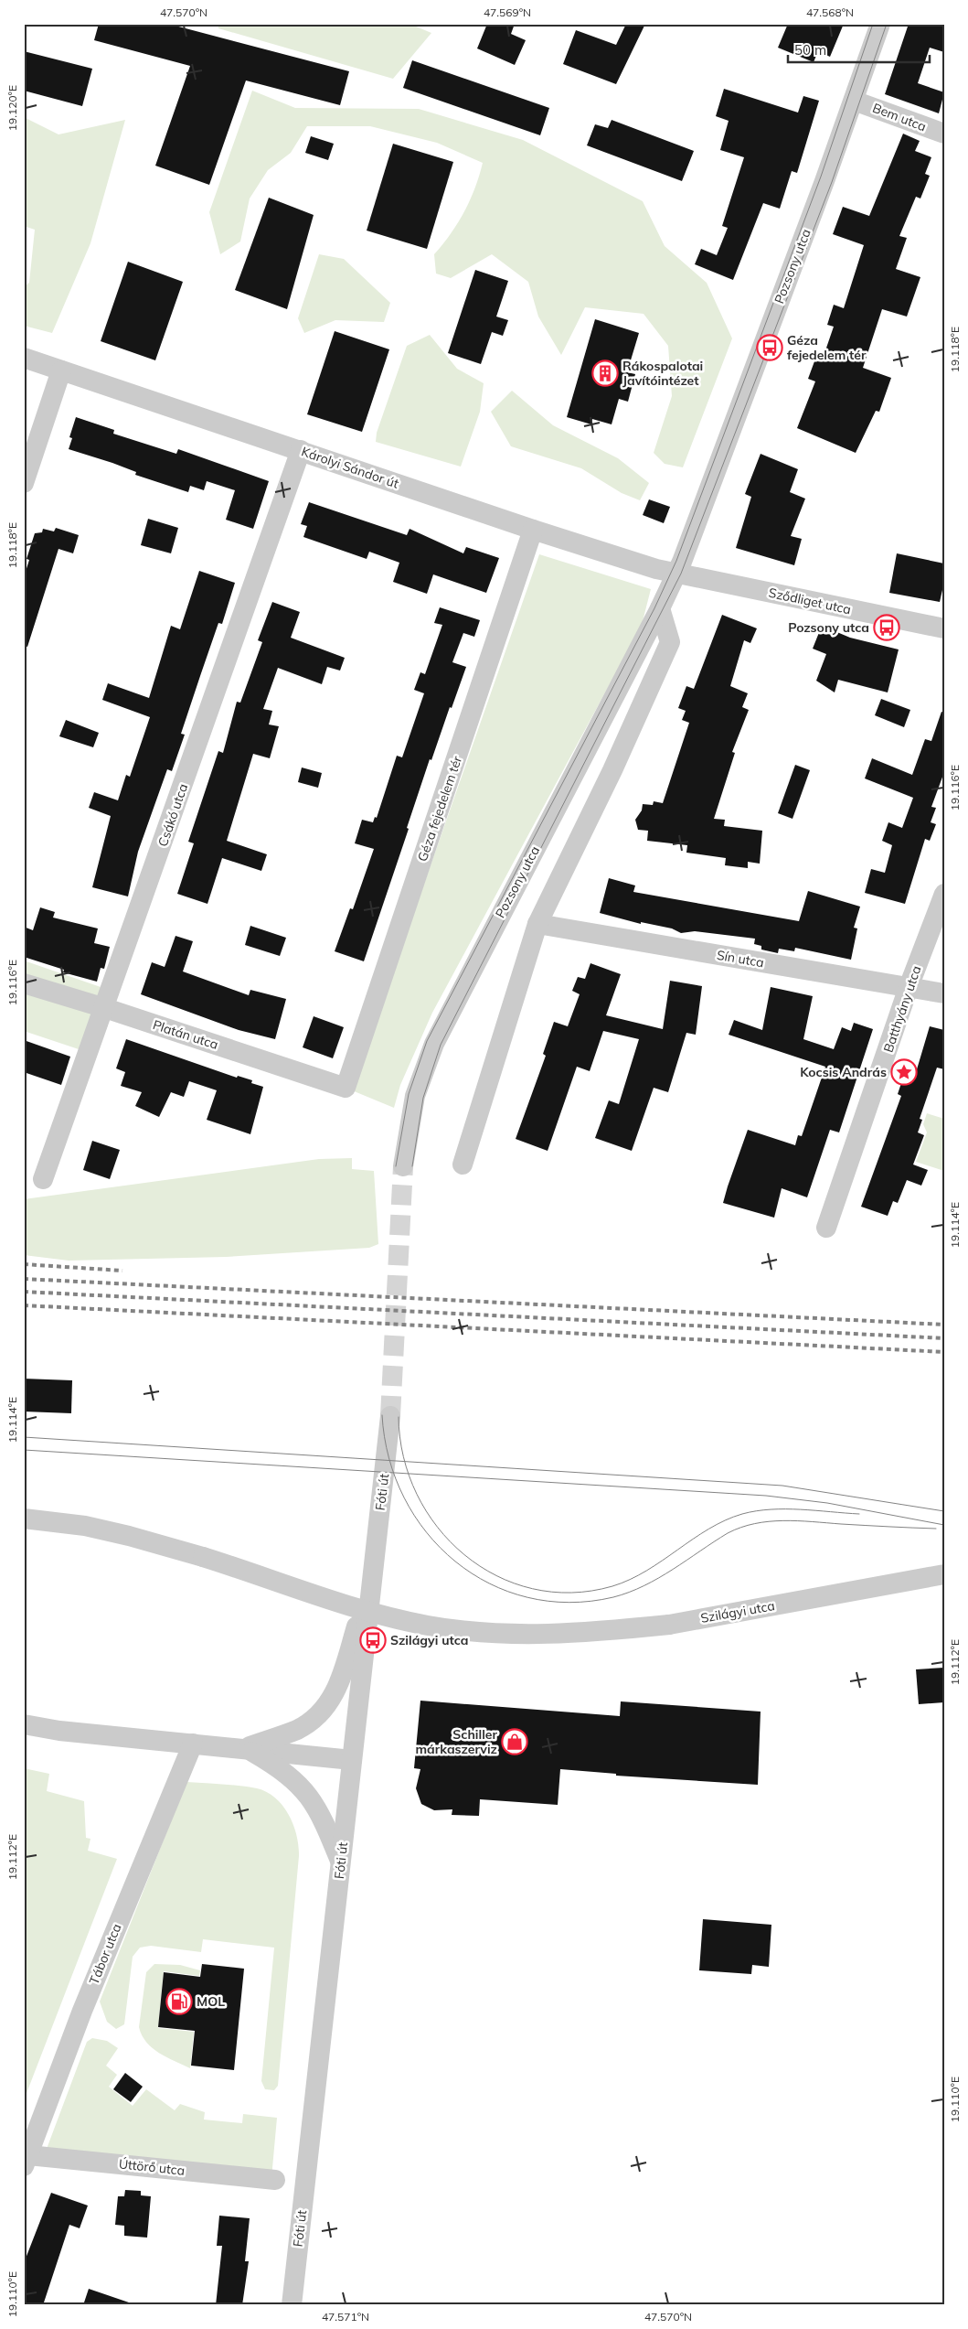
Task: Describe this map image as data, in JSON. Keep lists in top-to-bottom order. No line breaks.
{"streets":{"street":["Bem utca","Pozsony utca","Károlyi Sándor út","Sződliget utca","Géza fejedelem tér","Csákó utca","Sín utca","Batthyány utca","Platán utca","Fóti út","Szilágyi utca","Tábor utca","Úttörő utca"]},"crossings":[["Bem utca","Pozsony utca"],["Pozsony utca","Károlyi Sándor út"],["Pozsony utca","Sződliget utca"],["Károlyi Sándor út","Sződliget utca"],["Károlyi Sándor út","Géza fejedelem tér"],["Károlyi Sándor út","Csákó utca"],["Géza fejedelem tér","Platán utca"],["Csákó utca","Platán utca"],["Sín utca","Batthyány utca"],["Tábor utca","Úttörő utca"]],"places":{"bus stop":["Géza fejedelem tér","Pozsony utca","Szilágyi utca"],"building":["Rákospalotai Javítóintézet"],"place":["Kocsis András"],"shop":["Schiller márkaszerviz"],"fuel station":["MOL"]},"scale_bar":"50 m","coordinates":["47.570°N","47.569°N","47.568°N","19.120°E","19.118°E","19.116°E","19.114°E","19.112°E","19.110°E","47.571°N"]}
